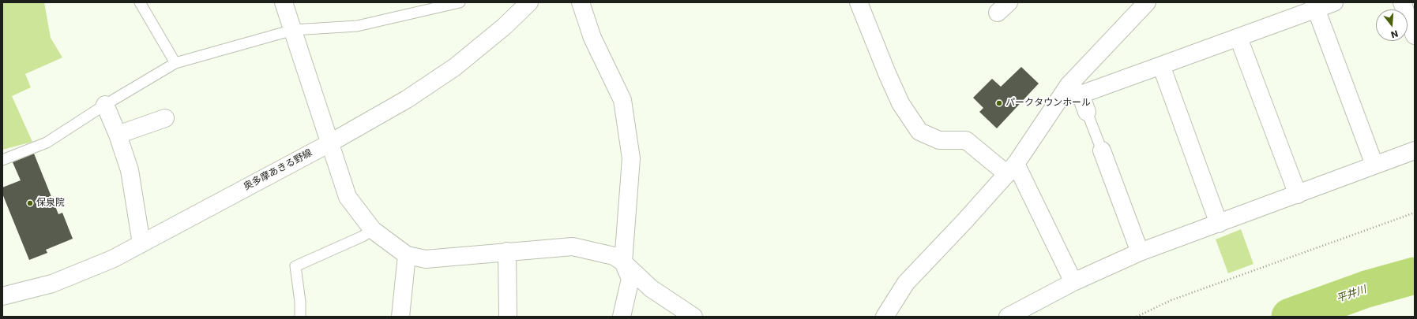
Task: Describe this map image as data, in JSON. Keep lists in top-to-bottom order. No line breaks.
{"streets":{"street":["奥多摩あきる野線"]},"water":["平井川"],"places":["パークタウンホール","保泉院"],"north":"bottom"}
